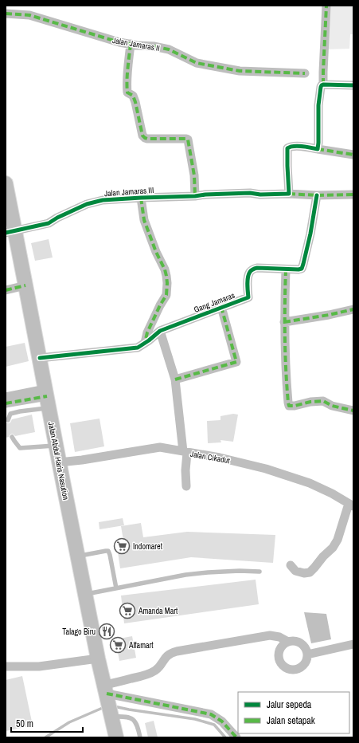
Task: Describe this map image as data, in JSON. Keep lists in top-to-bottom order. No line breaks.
{"streets":{"highway":["Jalan Abdul Haris Nasution"],"street":["Jalan Jamaras II","Jalan Jamaras III","Gang Jamaras","Jalan Cikadut"]},"crossings":[["Jalan Jamaras III","Jalan Abdul Haris Nasution"],["Gang Jamaras","Jalan Abdul Haris Nasution"],["Jalan Cikadut","Jalan Abdul Haris Nasution"]],"places":{"supermarket":["Indomaret","Amanda Mart","Alfamart"],"restaurant":["Talago Biru"]},"legend":["Jalur sepeda","Jalan setapak"],"scale_bar":"50 m"}
